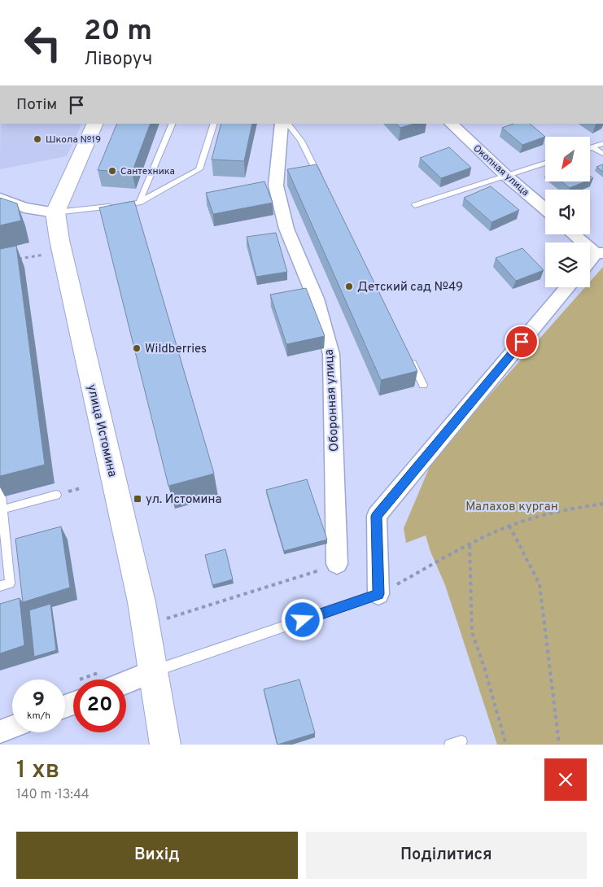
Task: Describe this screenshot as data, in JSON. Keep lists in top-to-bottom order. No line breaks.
{"streets":{"main road":["улица Истомина"],"street":["Окопная улица","Оборонная улица"]},"parks":["Малахов курган"],"places":{"other":["Школа №19","Сантехника","Детский сад №49","Wildberries"],"transit":["ул. Истомина"]},"north":"bottom left","page":{"turn":["20 m","Ліворуч"],"then":"Потім","speed":"9 km/h","limit":"20","heading":["1 хв","140 m · 13:44"],"buttons":["Вихід","Поділитися"]}}
